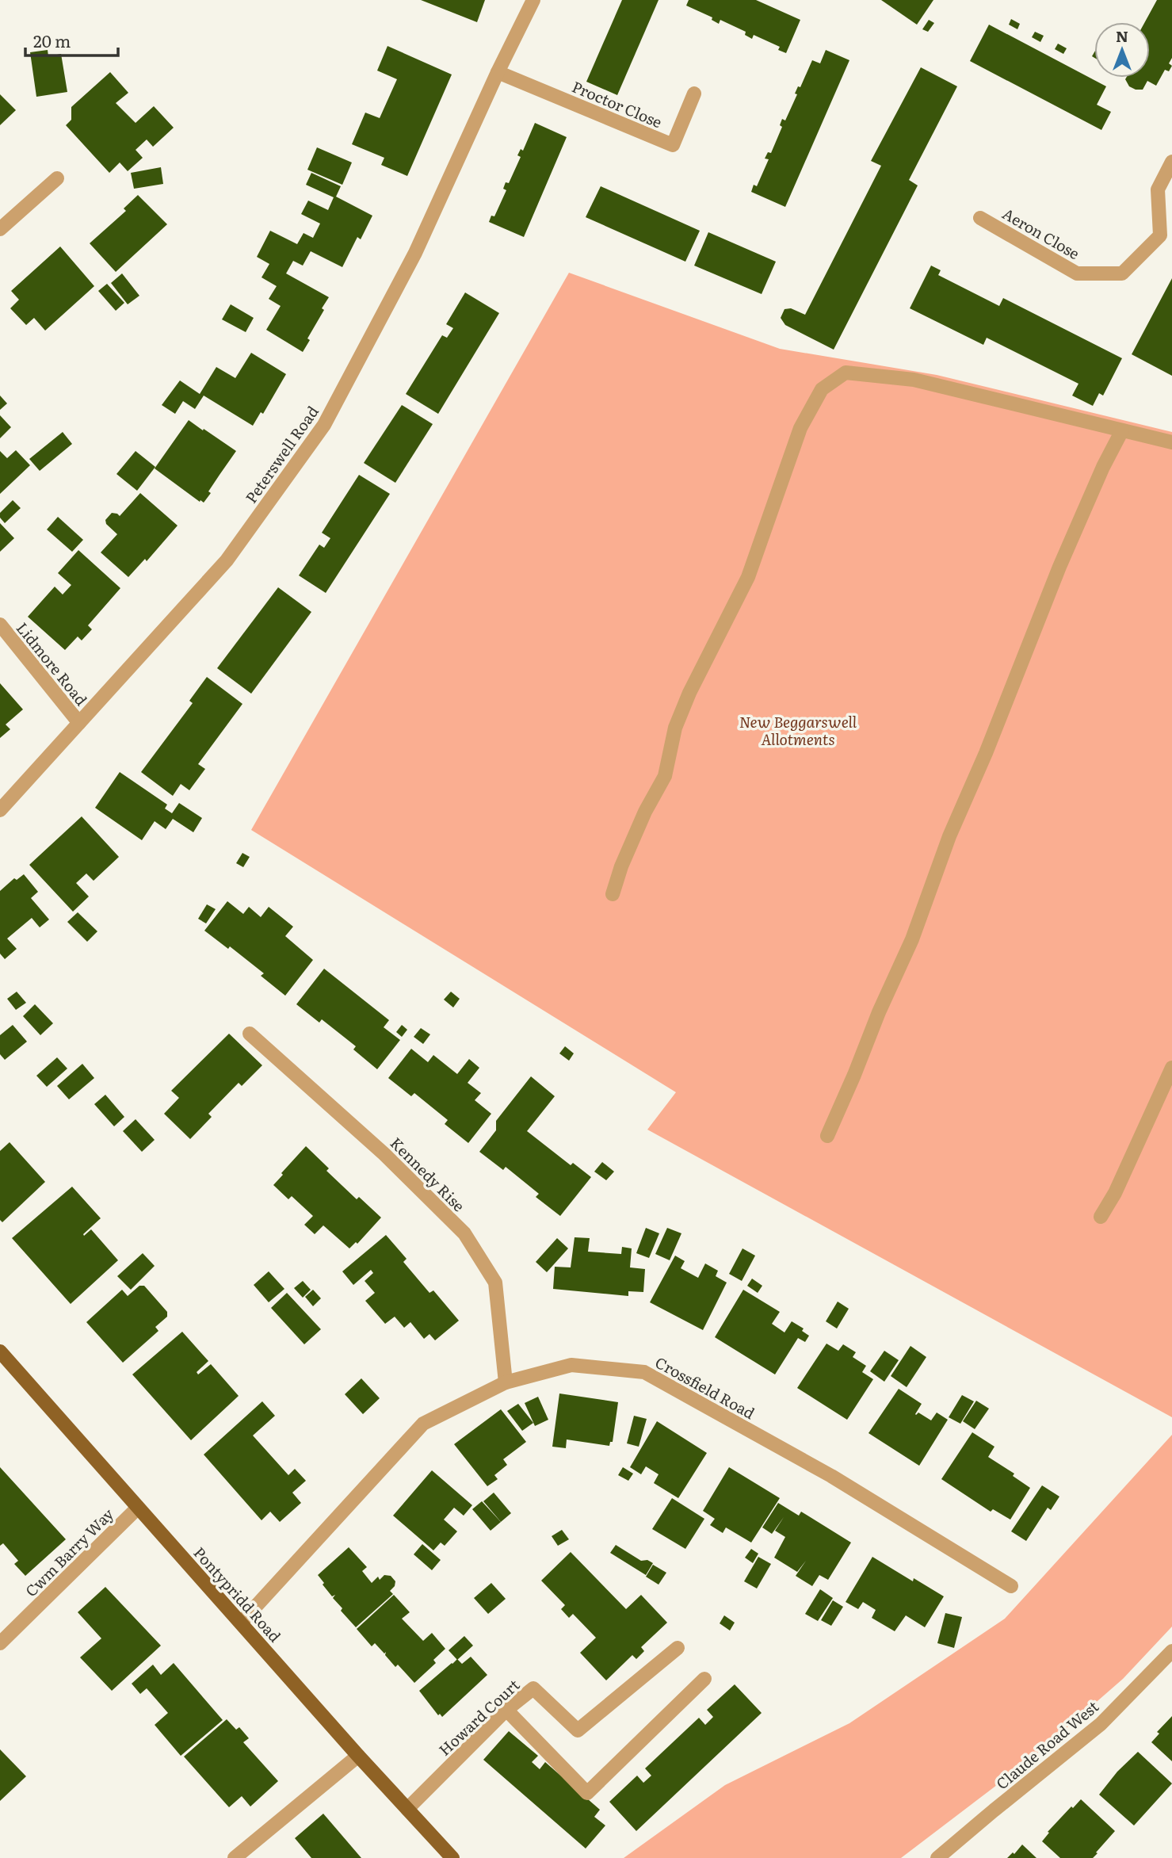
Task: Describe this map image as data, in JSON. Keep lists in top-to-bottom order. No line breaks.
{"streets":{"main road":["Pontypridd Road"],"street":["Proctor Close","Aeron Close","Peterswell Road","Lidmore Road","Kennedy Rise","Crossfield Road","Cwm Barry Way","Howard Court","Claude Road West"]},"crossings":[["Proctor Close","Peterswell Road"],["Peterswell Road","Lidmore Road"],["Kennedy Rise","Crossfield Road"],["Crossfield Road","Pontypridd Road"],["Cwm Barry Way","Pontypridd Road"],["Pontypridd Road","Howard Court"]],"parks":["New Beggarswell Allotments"],"scale_bar":"20 m","north":"top"}
